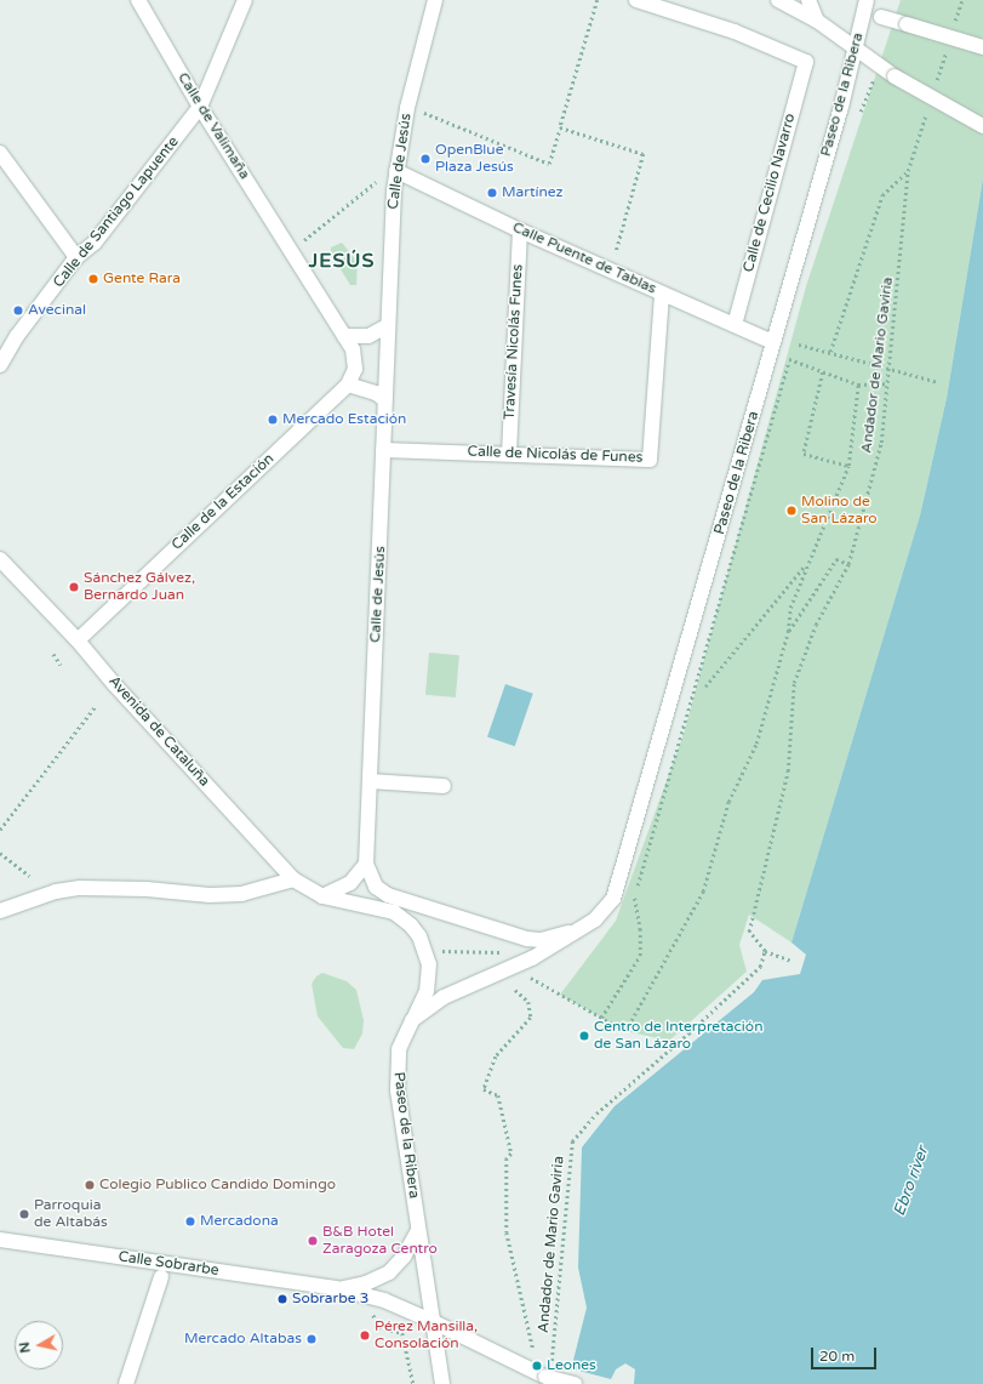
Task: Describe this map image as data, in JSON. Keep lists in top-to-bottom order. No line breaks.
{"streets":{"street":["Paseo de la Ribera","Calle de Valimaña","Calle de Jesús","Calle de Cecilio Navarro","Calle de Santiago Lapuente","Calle Puente de Tablas","Travesía Nicolás Funes","Calle de Nicolás de Funes","Calle de la Estación","Avenida de Cataluña","Calle Sobrarbe"],"path":["Andador de Mario Gaviria"]},"crossings":[["Paseo de la Ribera","Calle de Jesús"],["Paseo de la Ribera","Calle Puente de Tablas"],["Paseo de la Ribera","Avenida de Cataluña"],["Paseo de la Ribera","Calle Sobrarbe"],["Calle de Valimaña","Calle de Jesús"],["Calle de Valimaña","Calle de Santiago Lapuente"],["Calle de Jesús","Calle Puente de Tablas"],["Calle de Jesús","Calle de Nicolás de Funes"],["Calle de Cecilio Navarro","Calle Puente de Tablas"],["Calle Puente de Tablas","Travesía Nicolás Funes"],["Calle Puente de Tablas","Calle de Nicolás de Funes"],["Travesía Nicolás Funes","Calle de Nicolás de Funes"],["Andador de Mario Gaviria","Calle Sobrarbe"],["Calle de la Estación","Avenida de Cataluña"]],"districts":["JESÚS"],"water":["Ebro river"],"places":["OpenBlue Plaza Jesús","Martínez","Gente Rara","Avecinal","Mercado Estación","Molino de San Lázaro","Sánchez Gálvez, Bernardo Juan","Centro de Interpretación de San Lázaro","Colegio Publico Candido Domingo","Parroquia de Altabás","Mercadona","B&B Hotel Zaragoza Centro","Sobrarbe 3","Pérez Mansilla, Consolación","Mercado Altabas","Leones"],"scale_bar":"20 m","north":"left"}
